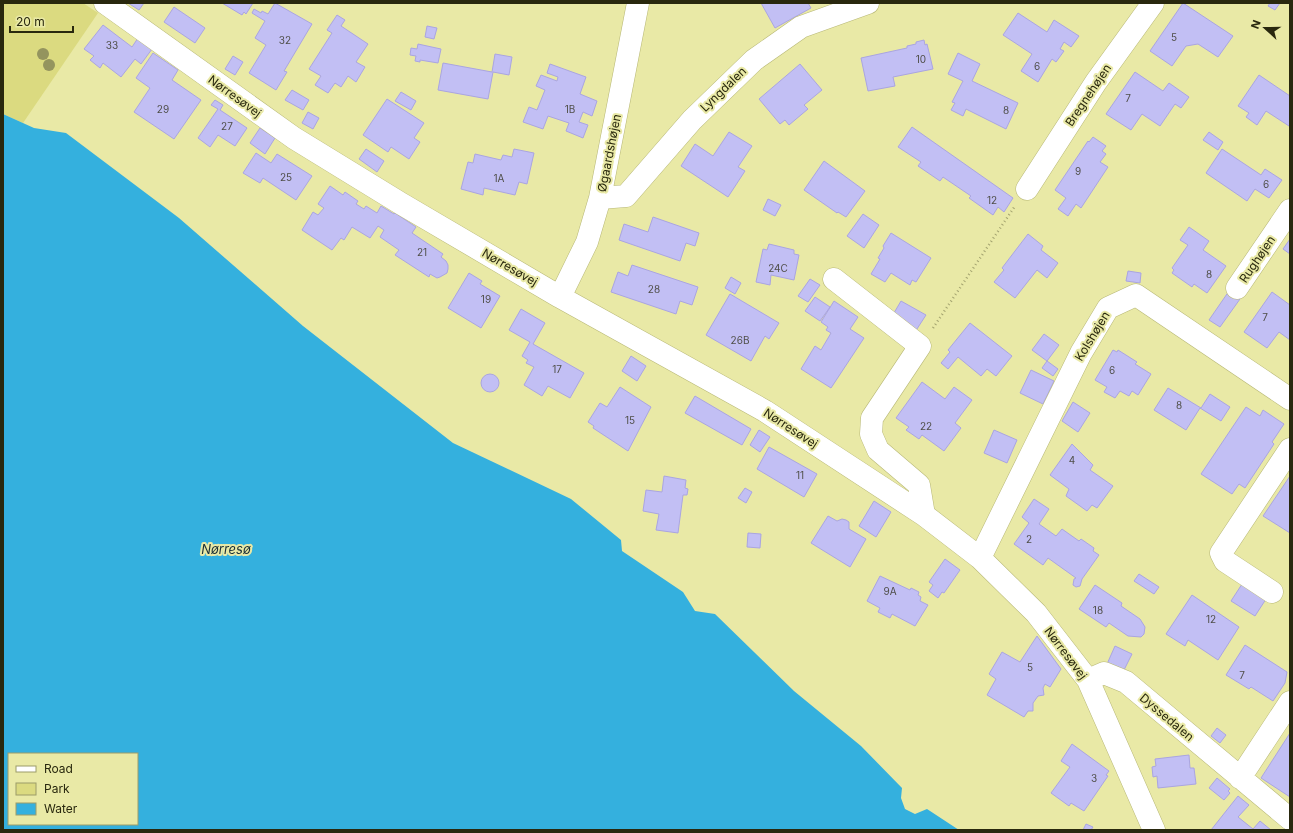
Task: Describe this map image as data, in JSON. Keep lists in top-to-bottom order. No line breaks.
{"streets":{"street":["Lyngdalen","Bregnehøjen","Nørresøvej","Øgaardshøjen","Rughøjen","Kolshøjen","Dyssedalen"]},"crossings":[["Lyngdalen","Øgaardshøjen"],["Nørresøvej","Øgaardshøjen"],["Nørresøvej","Kolshøjen"],["Nørresøvej","Dyssedalen"]],"water":["Nørresø"],"house_numbers":["5","32","33","10","6","7","29","1B","8","27","9","25","1A","6","12","21","24C","8","28","19","7","26B","17","6","8","15","22","4","11","2","9A","18","12","5","7","3"],"legend":["Road","Park","Water"],"scale_bar":"20 m","north":"left"}
